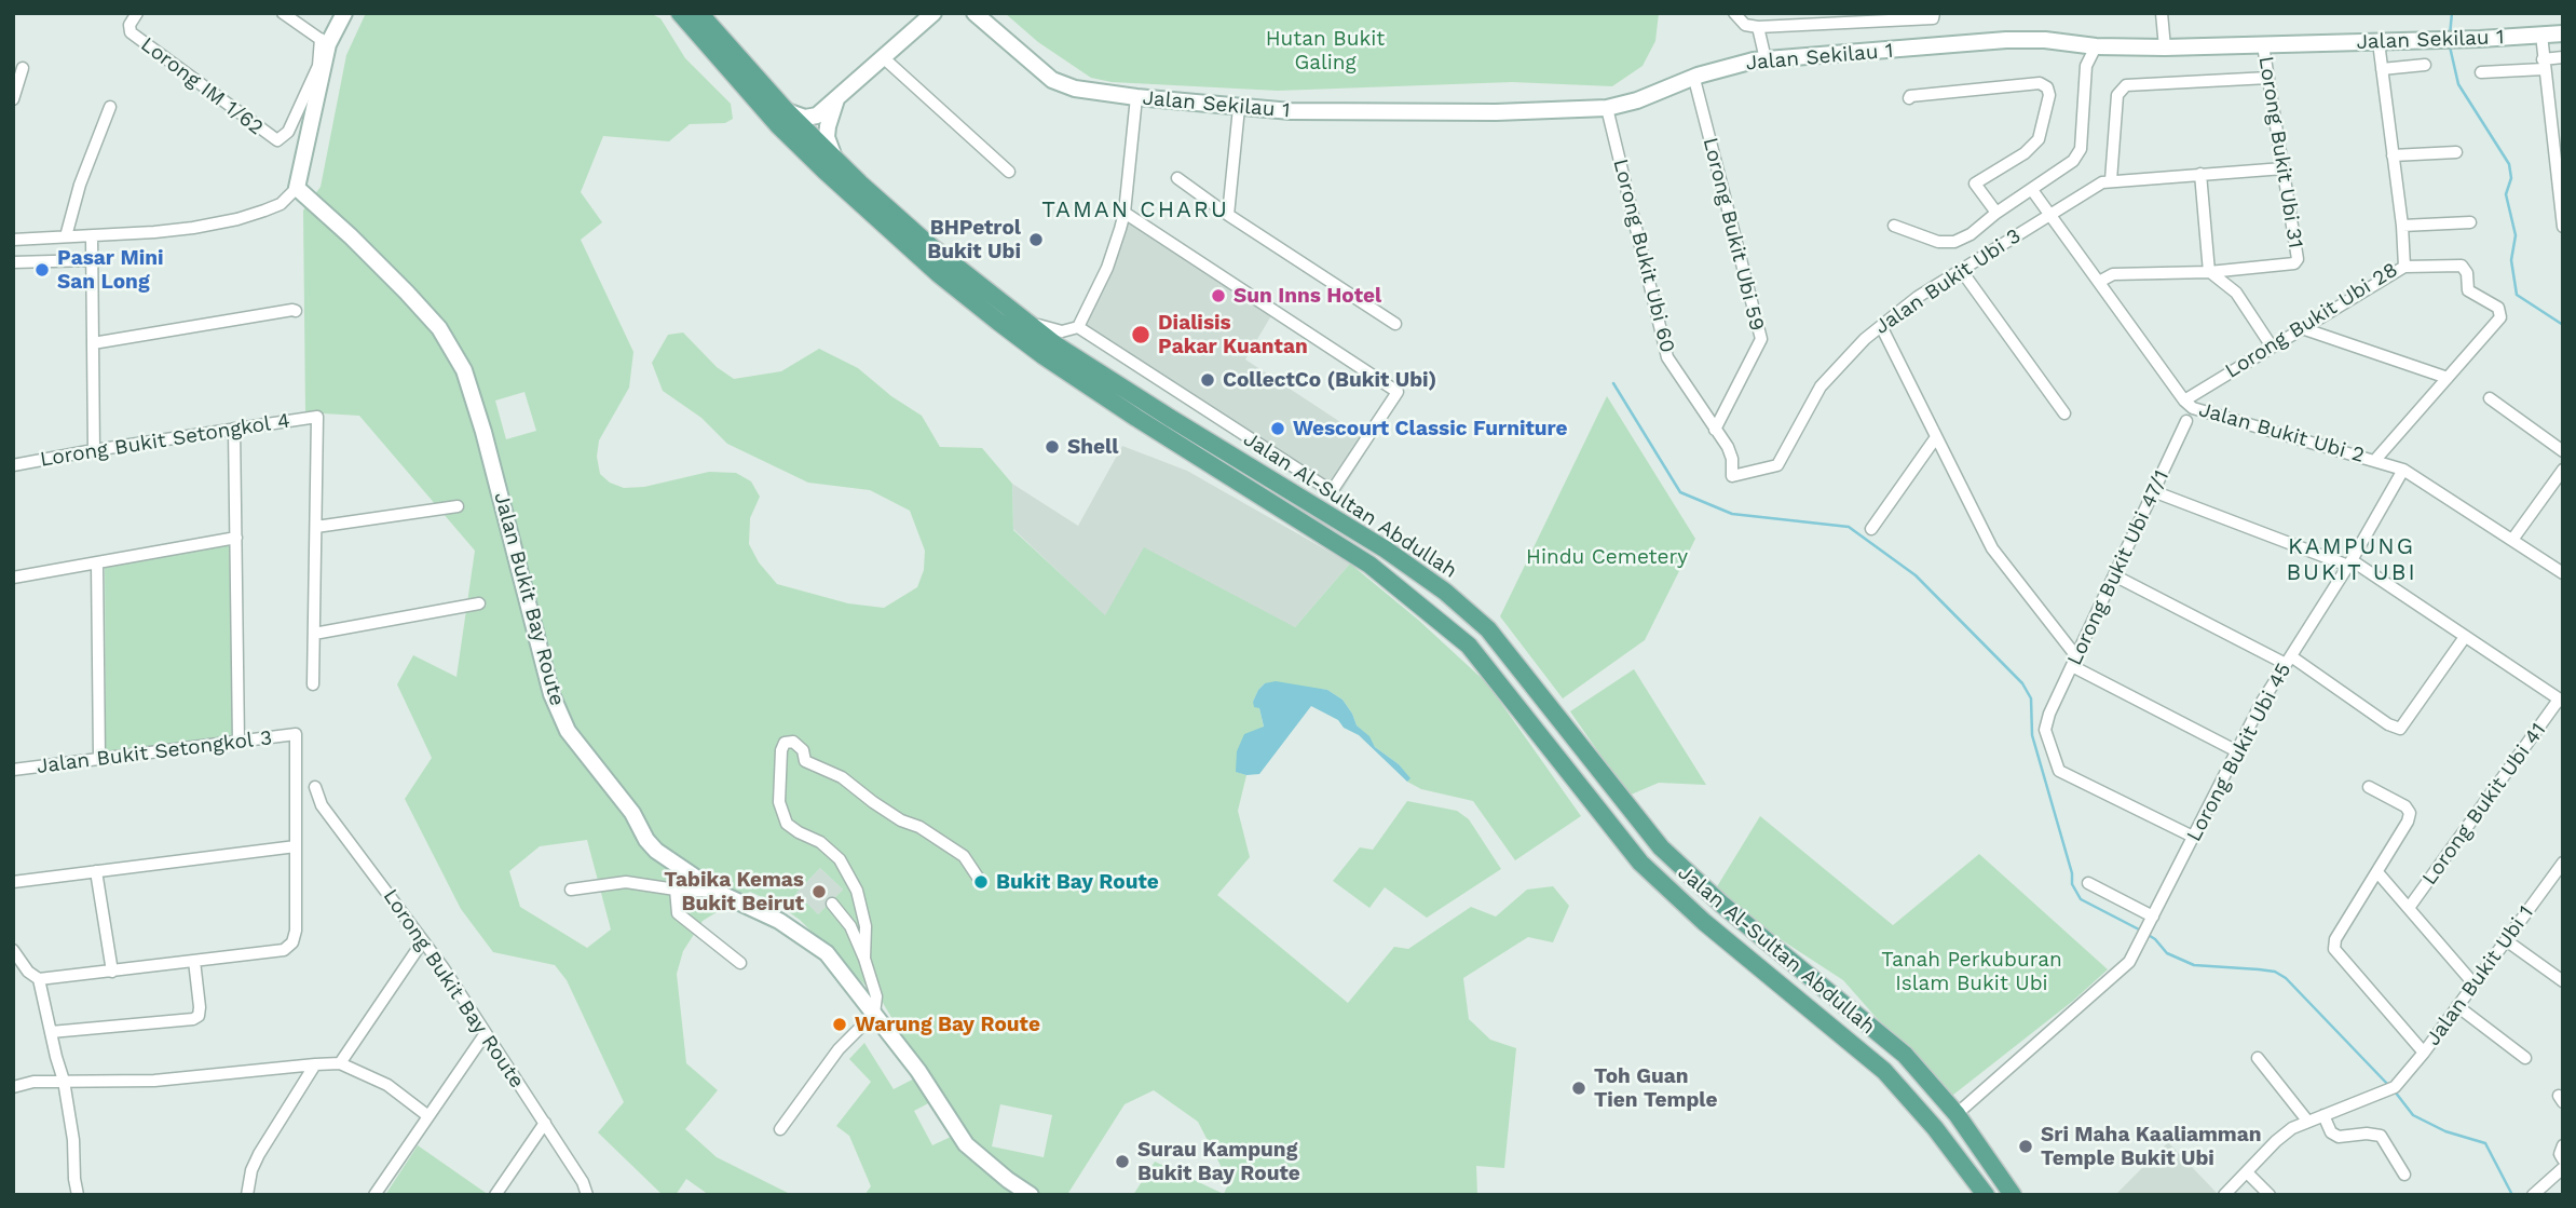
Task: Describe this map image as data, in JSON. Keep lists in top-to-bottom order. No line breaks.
{"streets":{"main road":["Jalan Al-Sultan Abdullah"],"street":["Jalan Sekilau 1","Lorong IM 1/62","Lorong Bukit Ubi 31","Lorong Bukit Ubi 59","Lorong Bukit Ubi 60","Jalan Bukit Ubi 3","Lorong Bukit Ubi 28","Jalan Bukit Ubi 2","Lorong Bukit Setongkol 4","Lorong Bukit Ubi 47/1","Jalan Bukit Bay Route","Jalan Bukit Setongkol 3","Lorong Bukit Ubi 45","Lorong Bukit Ubi 41","Jalan Bukit Ubi 1","Lorong Bukit Bay Route"]},"crossings":[["Jalan Sekilau 1","Lorong Bukit Ubi 31"],["Jalan Sekilau 1","Lorong Bukit Ubi 59"],["Jalan Sekilau 1","Lorong Bukit Ubi 60"],["Jalan Sekilau 1","Lorong Bukit Ubi 28"],["Lorong Bukit Ubi 59","Lorong Bukit Ubi 60"],["Lorong Bukit Ubi 60","Jalan Bukit Ubi 3"],["Jalan Bukit Ubi 3","Jalan Bukit Ubi 2"],["Lorong Bukit Ubi 28","Jalan Bukit Ubi 2"],["Jalan Bukit Ubi 2","Lorong Bukit Ubi 45"],["Jalan Al-Sultan Abdullah","Lorong Bukit Ubi 45"],["Lorong Bukit Ubi 47/1","Lorong Bukit Ubi 45"]],"districts":["TAMAN CHARU","KAMPUNG BUKIT UBI"],"parks":["Hutan Bukit Galing","Hindu Cemetery","Tanah Perkuburan Islam Bukit Ubi"],"places":["BHPetrol Bukit Ubi","Pasar Mini San Long","Sun Inns Hotel","Dialisis Pakar Kuantan","CollectCo (Bukit Ubi)","Wescourt Classic Furniture","Shell","Bukit Bay Route","Tabika Kemas Bukit Beirut","Warung Bay Route","Toh Guan Tien Temple","Sri Maha Kaaliamman Temple Bukit Ubi","Surau Kampung Bukit Bay Route"]}
